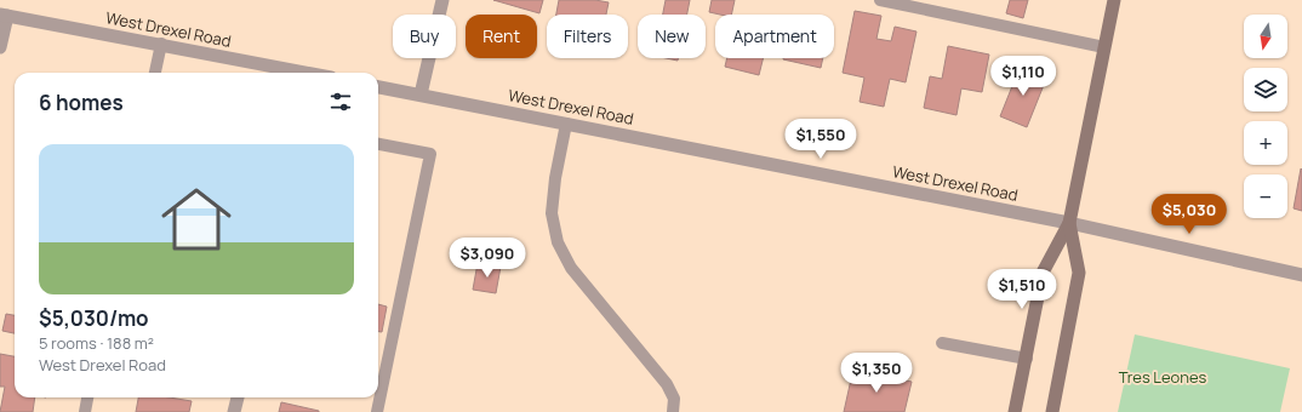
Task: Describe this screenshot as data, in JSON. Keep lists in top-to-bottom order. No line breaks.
{"streets":{"street":["West Drexel Road"]},"parks":["Tres Leones"],"north":"bottom","page":{"map_buttons":["+","−"],"chip":["Buy","Rent","Filters","New","Apartment"],"price":["$1,110","$1,550","$5,030","$3,090","$1,510","$1,350"],"heading":"6 homes","list":[{"name":"$5,030/mo","note":"5 rooms · 188 m² · West Drexel Road"}]}}
